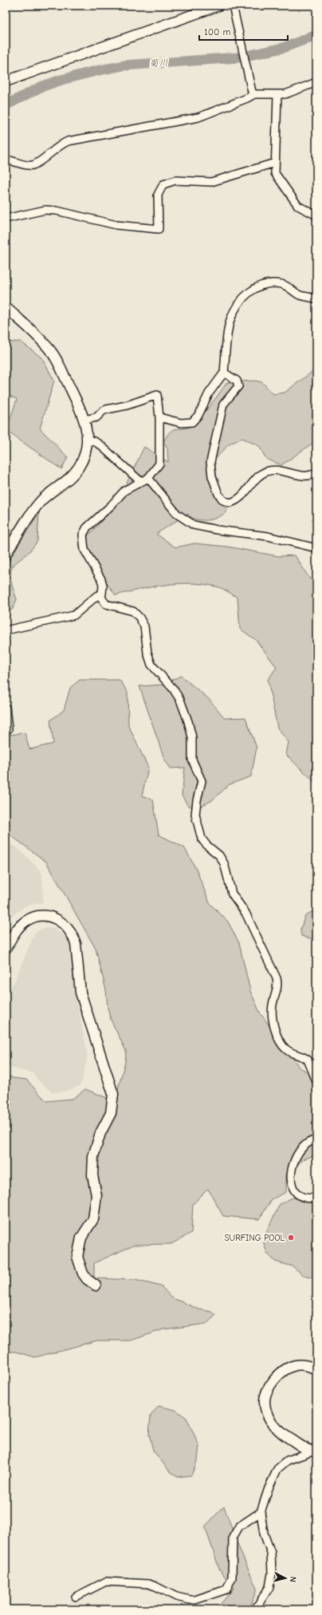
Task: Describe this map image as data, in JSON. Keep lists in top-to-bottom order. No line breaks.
{"water":["菊川"],"places":["SURFING POOL"],"scale_bar":"100 m","north":"right"}
